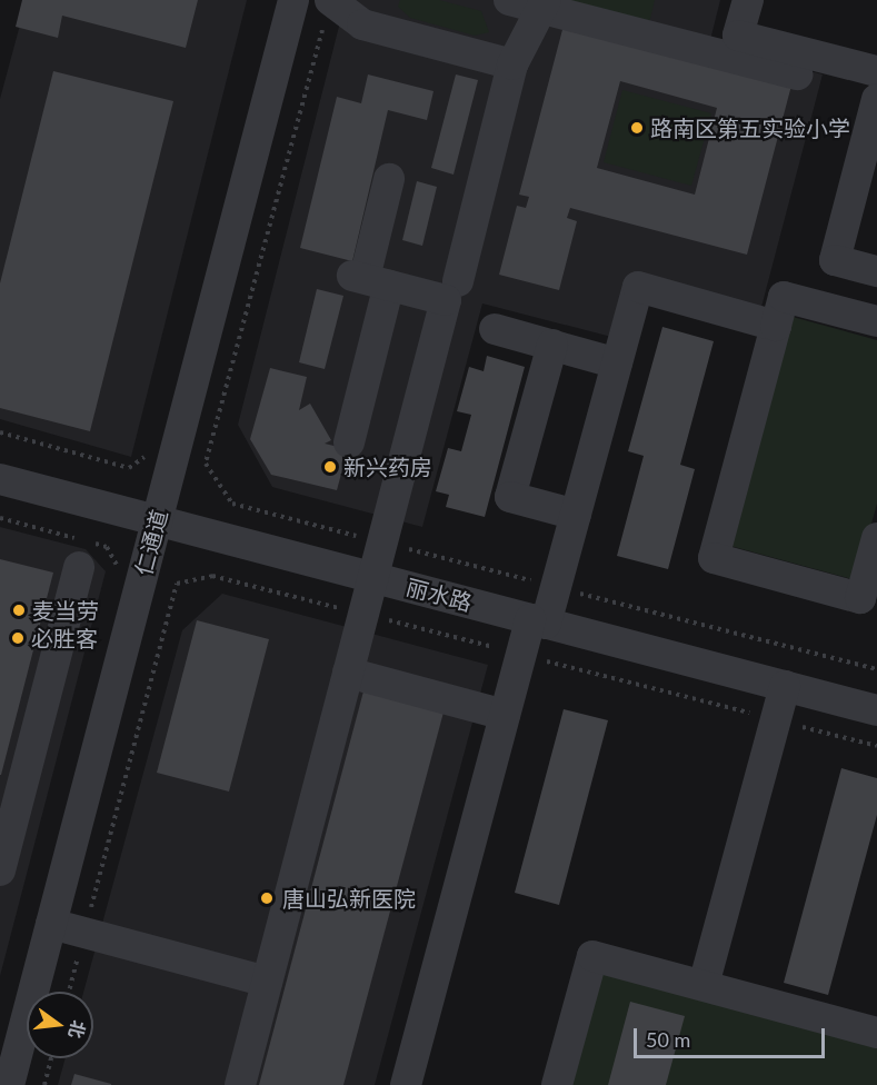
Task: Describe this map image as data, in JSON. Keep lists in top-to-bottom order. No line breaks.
{"streets":{"street":["仁通道","丽水路"]},"crossings":[["仁通道","丽水路"]],"places":["路南区第五实验小学","新兴药房","麦当劳","必胜客","唐山弘新医院"],"scale_bar":"50 m","north":"right"}
